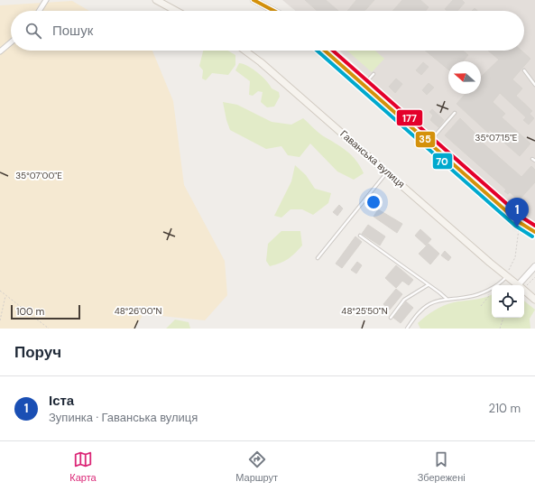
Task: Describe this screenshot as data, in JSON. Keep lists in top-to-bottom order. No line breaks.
{"streets":{"main road":["Гаванська вулиця"]},"lines":["transit line 35","transit line 70","transit line 177"],"scale_bar":"100 m","north":"left","page":{"search":"Пошук","pins":"1","scale":"100 m","heading":"Поруч","list":[{"mark":"1","name":"Іста","note":"Зупинка · Гаванська вулиця","value":"210 m"}],"nav":["Карта","Маршрут","Збережені"]},"coordinates":["35°07'15\"E","35°07'00\"E","48°26'00\"N","48°25'50\"N"]}
